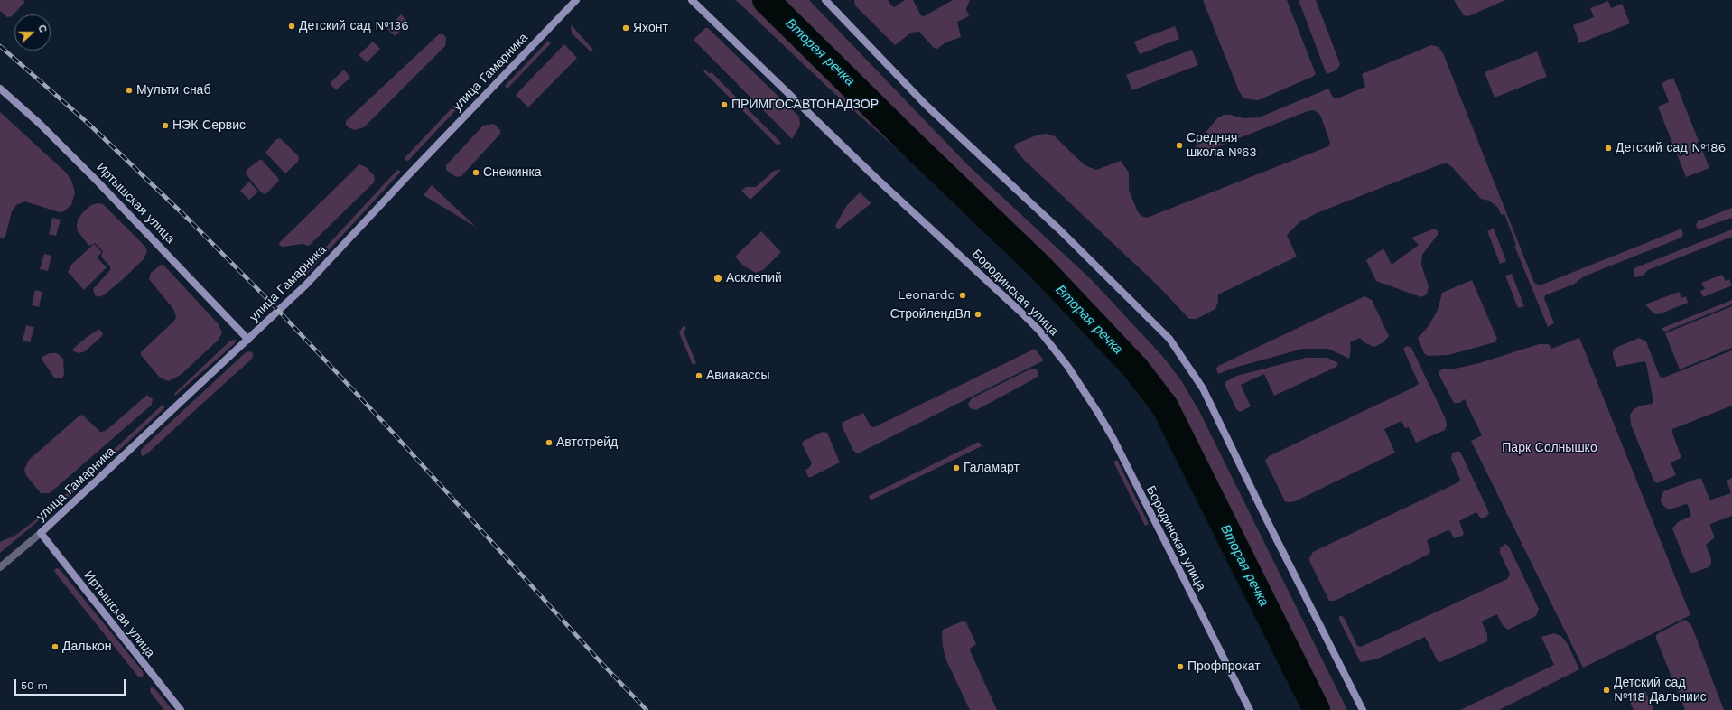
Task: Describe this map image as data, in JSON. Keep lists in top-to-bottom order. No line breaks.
{"streets":{"main road":["улица Гамарника","Иртышская улица","Бородинская улица"]},"crossings":[["улица Гамарника","Иртышская улица"]],"water":["Вторая речка"],"parks":["Парк Солнышко"],"places":["Детский сад №136","Яхонт","Мульти снаб","ПРИМГОСАВТОНАДЗОР","НЭК Сервис","Средняя школа №63","Детский сад №186","Снежинка","Асклепий","Leonardo","СтройлендВл","Авиакассы","Автотрейд","Галамарт","Далькон","Профпрокат","Детский сад №118 Дальниис"],"scale_bar":"50 m","north":"right"}
